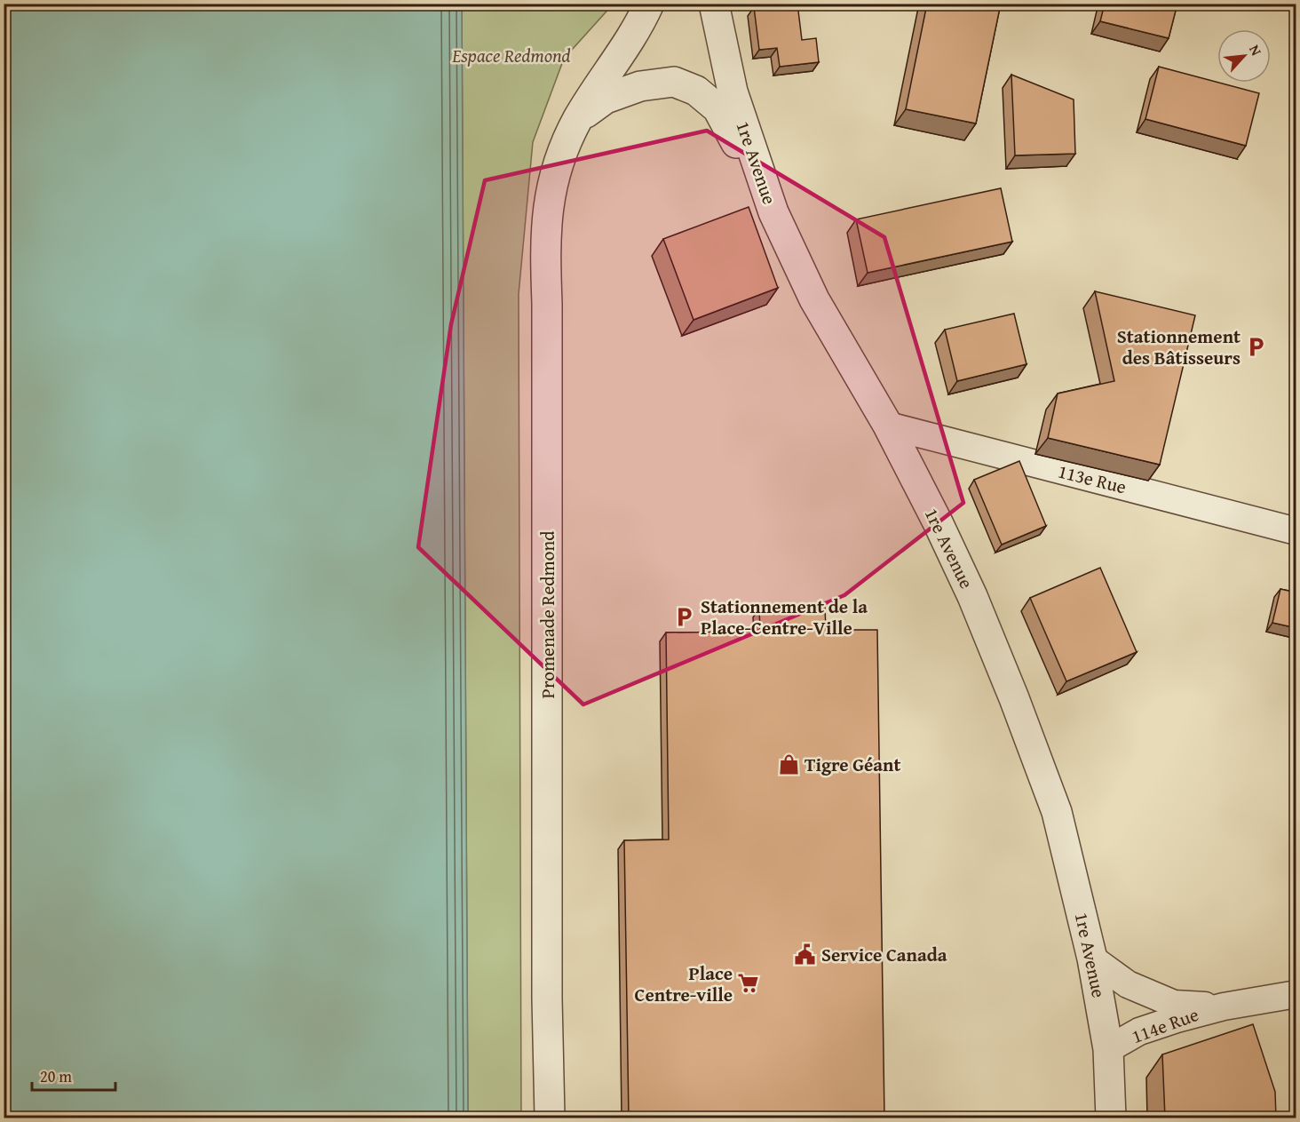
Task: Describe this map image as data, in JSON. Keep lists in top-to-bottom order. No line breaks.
{"streets":{"street":["1re Avenue","113e Rue","Promenade Redmond","114e Rue"]},"crossings":[["1re Avenue","113e Rue"],["1re Avenue","Promenade Redmond"],["1re Avenue","114e Rue"]],"parks":["Espace Redmond"],"places":{"parking":["Stationnement des Bâtisseurs","Stationnement de la Place-Centre-Ville"],"shop":["Tigre Géant"],"public building":["Service Canada"],"supermarket":["Place Centre-ville"]},"scale_bar":"20 m","north":"top right"}
